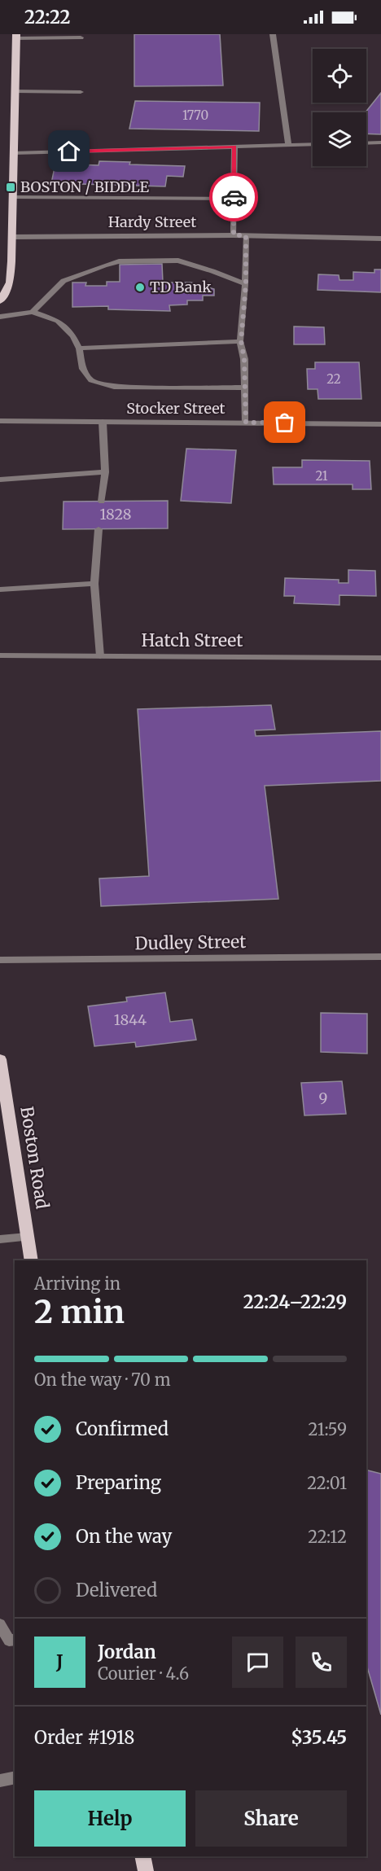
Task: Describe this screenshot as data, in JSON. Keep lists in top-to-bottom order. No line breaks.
{"streets":{"main road":["Boston Road"],"street":["Hardy Street","Stocker Street","Hatch Street","Dudley Street"]},"places":{"transit":["BOSTON / BIDDLE"],"other":["TD Bank"]},"house_numbers":["1770","22","21","1828","1844","9"],"page":{"status":"22:22","heading":["2 min","Arriving in","22:24–22:29"],"panel":["Jordan","Courier · 4.6","Order #1918","$35.45"],"bar":"On the way · 70 m","list":[["Confirmed","21:59"],["Preparing","22:01"],["On the way","22:12"],"Delivered"],"round":"J","buttons":["Help","Share"]}}
